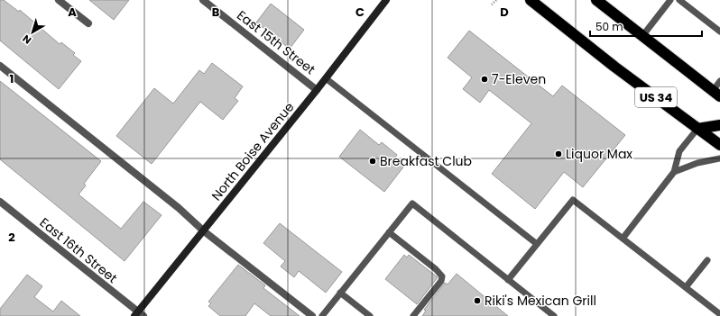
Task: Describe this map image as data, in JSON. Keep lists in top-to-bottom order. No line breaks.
{"streets":{"highway":["US 34"],"street":["East 15th Street","North Boise Avenue","East 16th Street"]},"crossings":[["East 15th Street","North Boise Avenue"],["North Boise Avenue","East 16th Street"]],"places":["7-Eleven","Liquor Max","Breakfast Club","Riki's Mexican Grill"],"scale_bar":"50 m","north":"bottom left","grid":{"columns":["A","B","C","D"],"rows":["1","2"]}}
